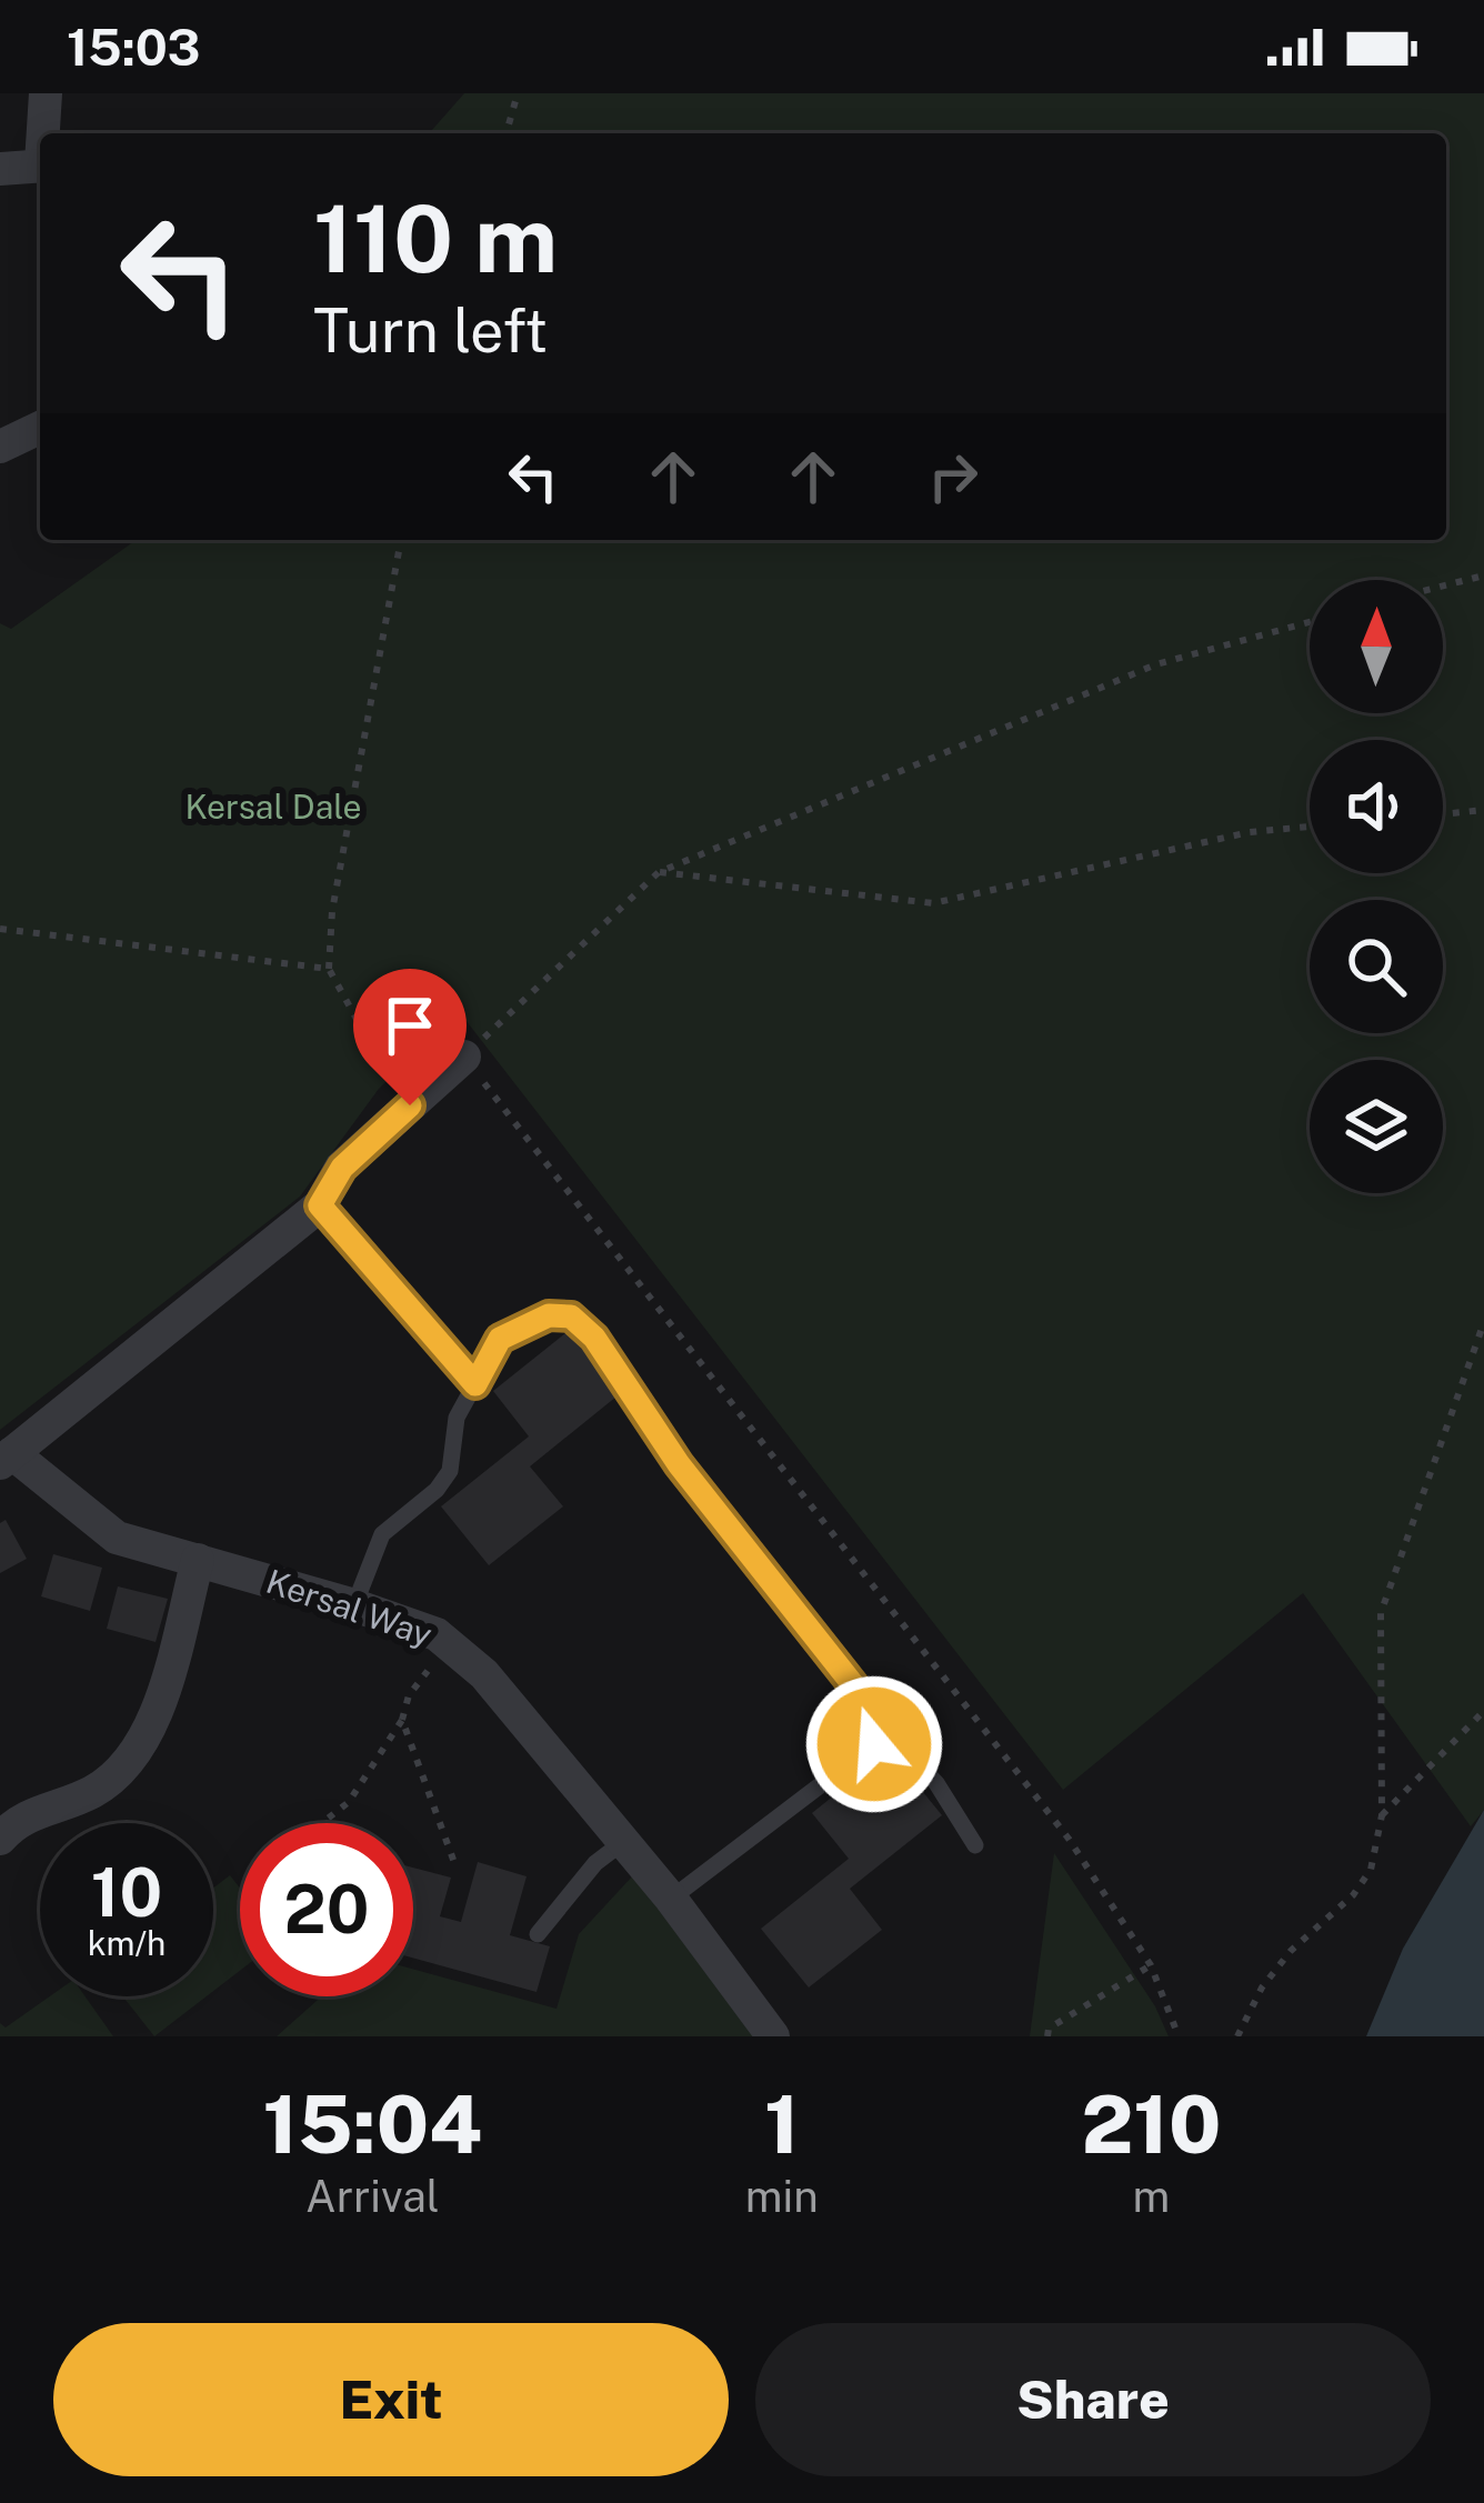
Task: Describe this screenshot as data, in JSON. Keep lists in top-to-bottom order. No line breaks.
{"streets":{"street":["Kersal Way"]},"parks":["Kersal Dale"],"north":"top","page":{"status":"15:03","turn":["110 m","Turn left"],"speed":"10 km/h","limit":"20","eta":["15:04","Arrival","1","min","210","m"],"buttons":["Exit","Share"]}}
